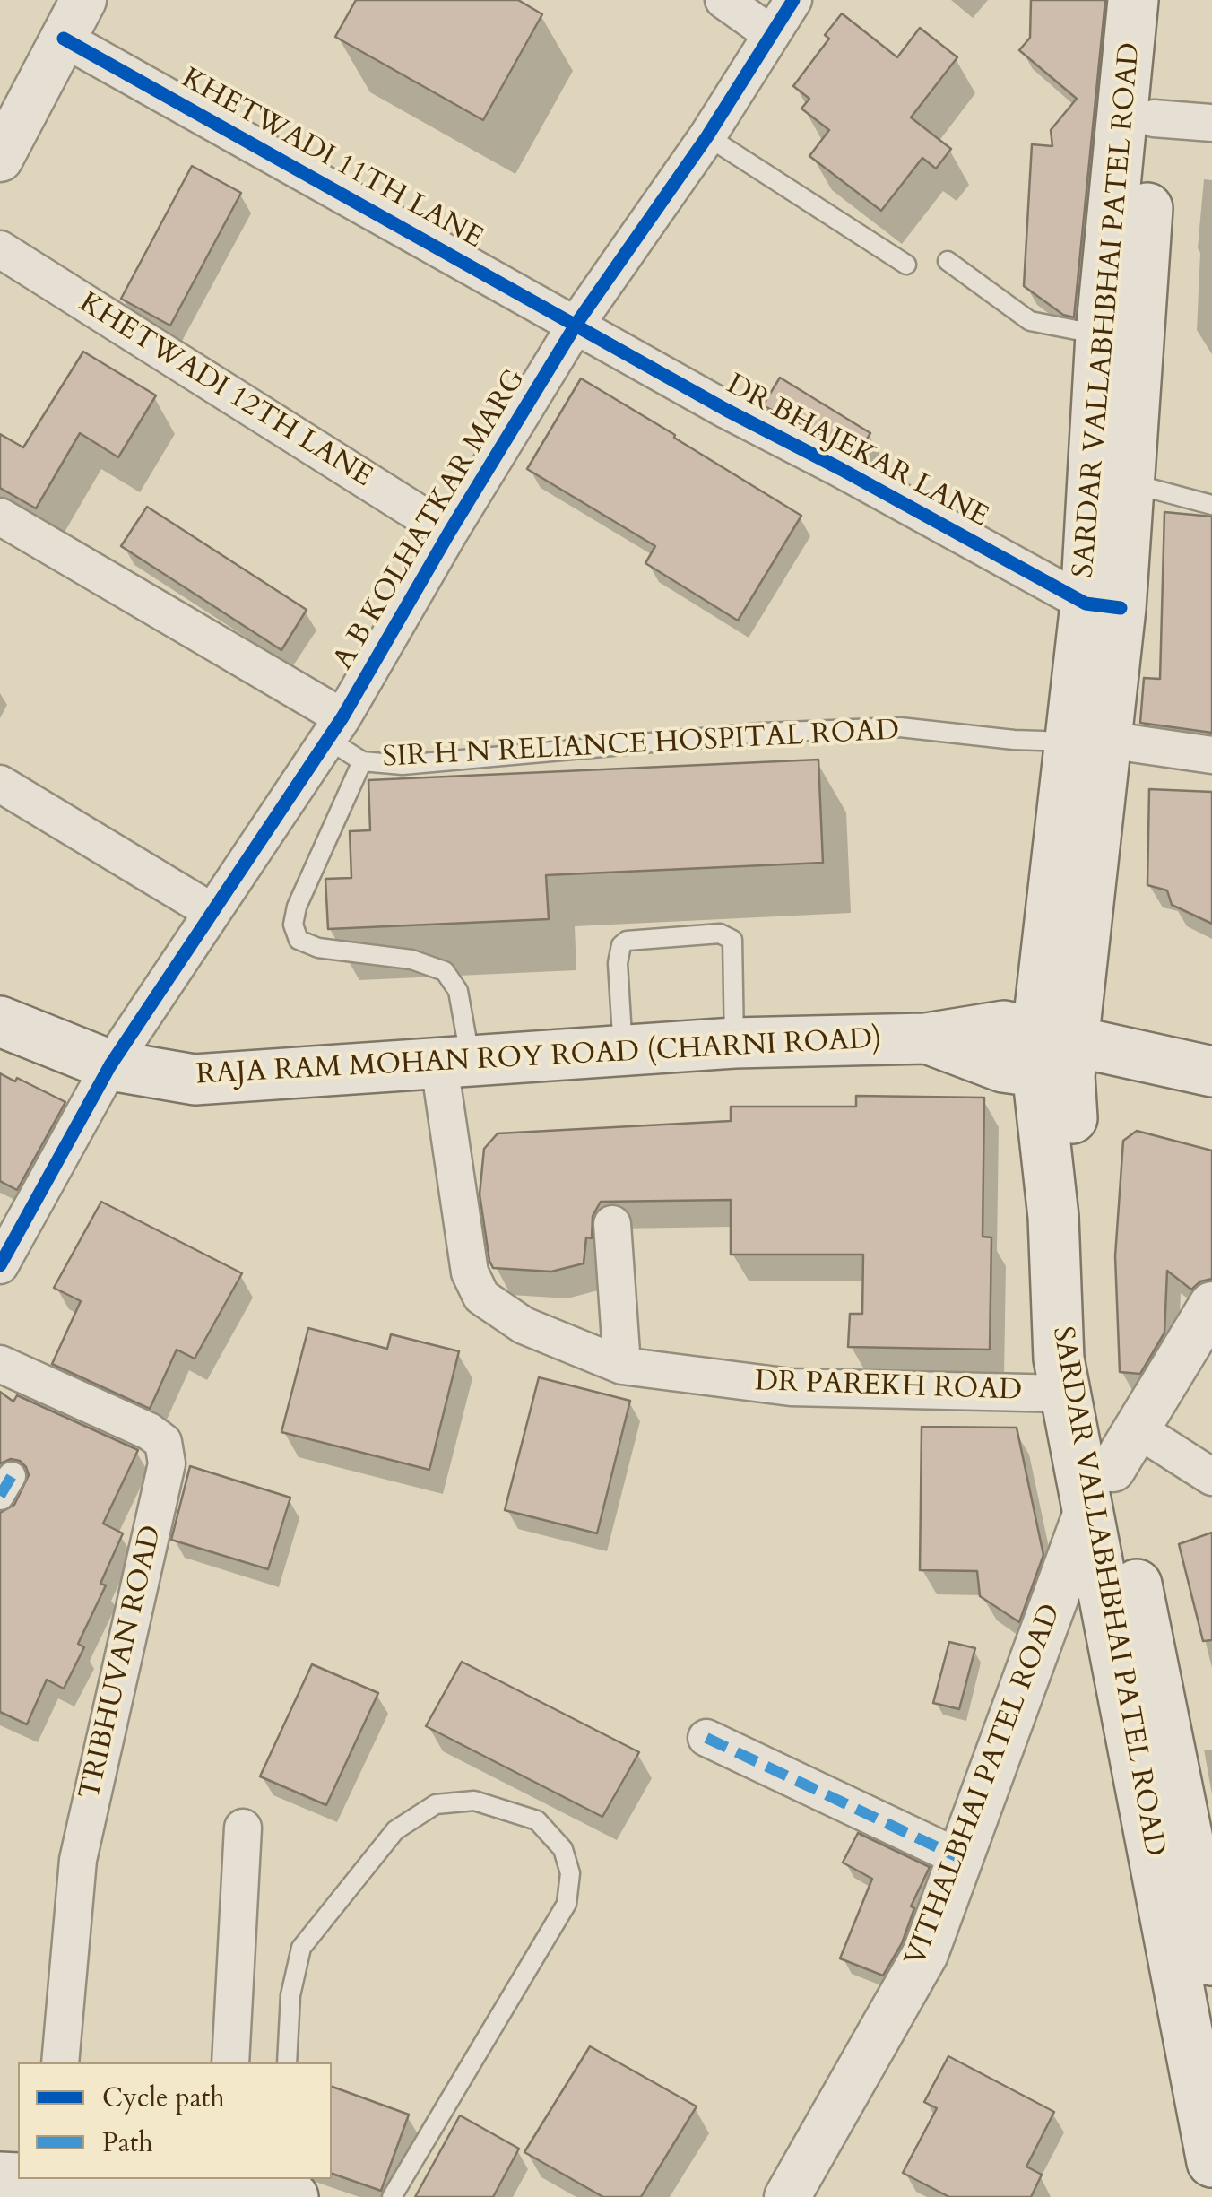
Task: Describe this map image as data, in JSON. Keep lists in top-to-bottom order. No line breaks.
{"streets":{"main road":["SARDAR VALLABHBHAI PATEL ROAD","RAJA RAM MOHAN ROY ROAD (CHARNI ROAD)"],"street":["KHETWADI 11TH LANE","KHETWADI 12TH LANE","DR BHAJEKAR LANE","A B KOLHATKAR MARG","DR PAREKH ROAD","TRIBHUVAN ROAD","VITHALBHAI PATEL ROAD"],"lane":["SIR H N RELIANCE HOSPITAL ROAD"]},"crossings":[["KHETWADI 11TH LANE","DR BHAJEKAR LANE"],["KHETWADI 11TH LANE","A B KOLHATKAR MARG"],["SARDAR VALLABHBHAI PATEL ROAD","DR BHAJEKAR LANE"],["SARDAR VALLABHBHAI PATEL ROAD","SIR H N RELIANCE HOSPITAL ROAD"],["SARDAR VALLABHBHAI PATEL ROAD","RAJA RAM MOHAN ROY ROAD (CHARNI ROAD)"],["SARDAR VALLABHBHAI PATEL ROAD","DR PAREKH ROAD"],["SARDAR VALLABHBHAI PATEL ROAD","VITHALBHAI PATEL ROAD"],["KHETWADI 12TH LANE","A B KOLHATKAR MARG"],["DR BHAJEKAR LANE","A B KOLHATKAR MARG"],["A B KOLHATKAR MARG","SIR H N RELIANCE HOSPITAL ROAD"],["A B KOLHATKAR MARG","RAJA RAM MOHAN ROY ROAD (CHARNI ROAD)"],["RAJA RAM MOHAN ROY ROAD (CHARNI ROAD)","DR PAREKH ROAD"]],"legend":["Cycle path","Path"]}
